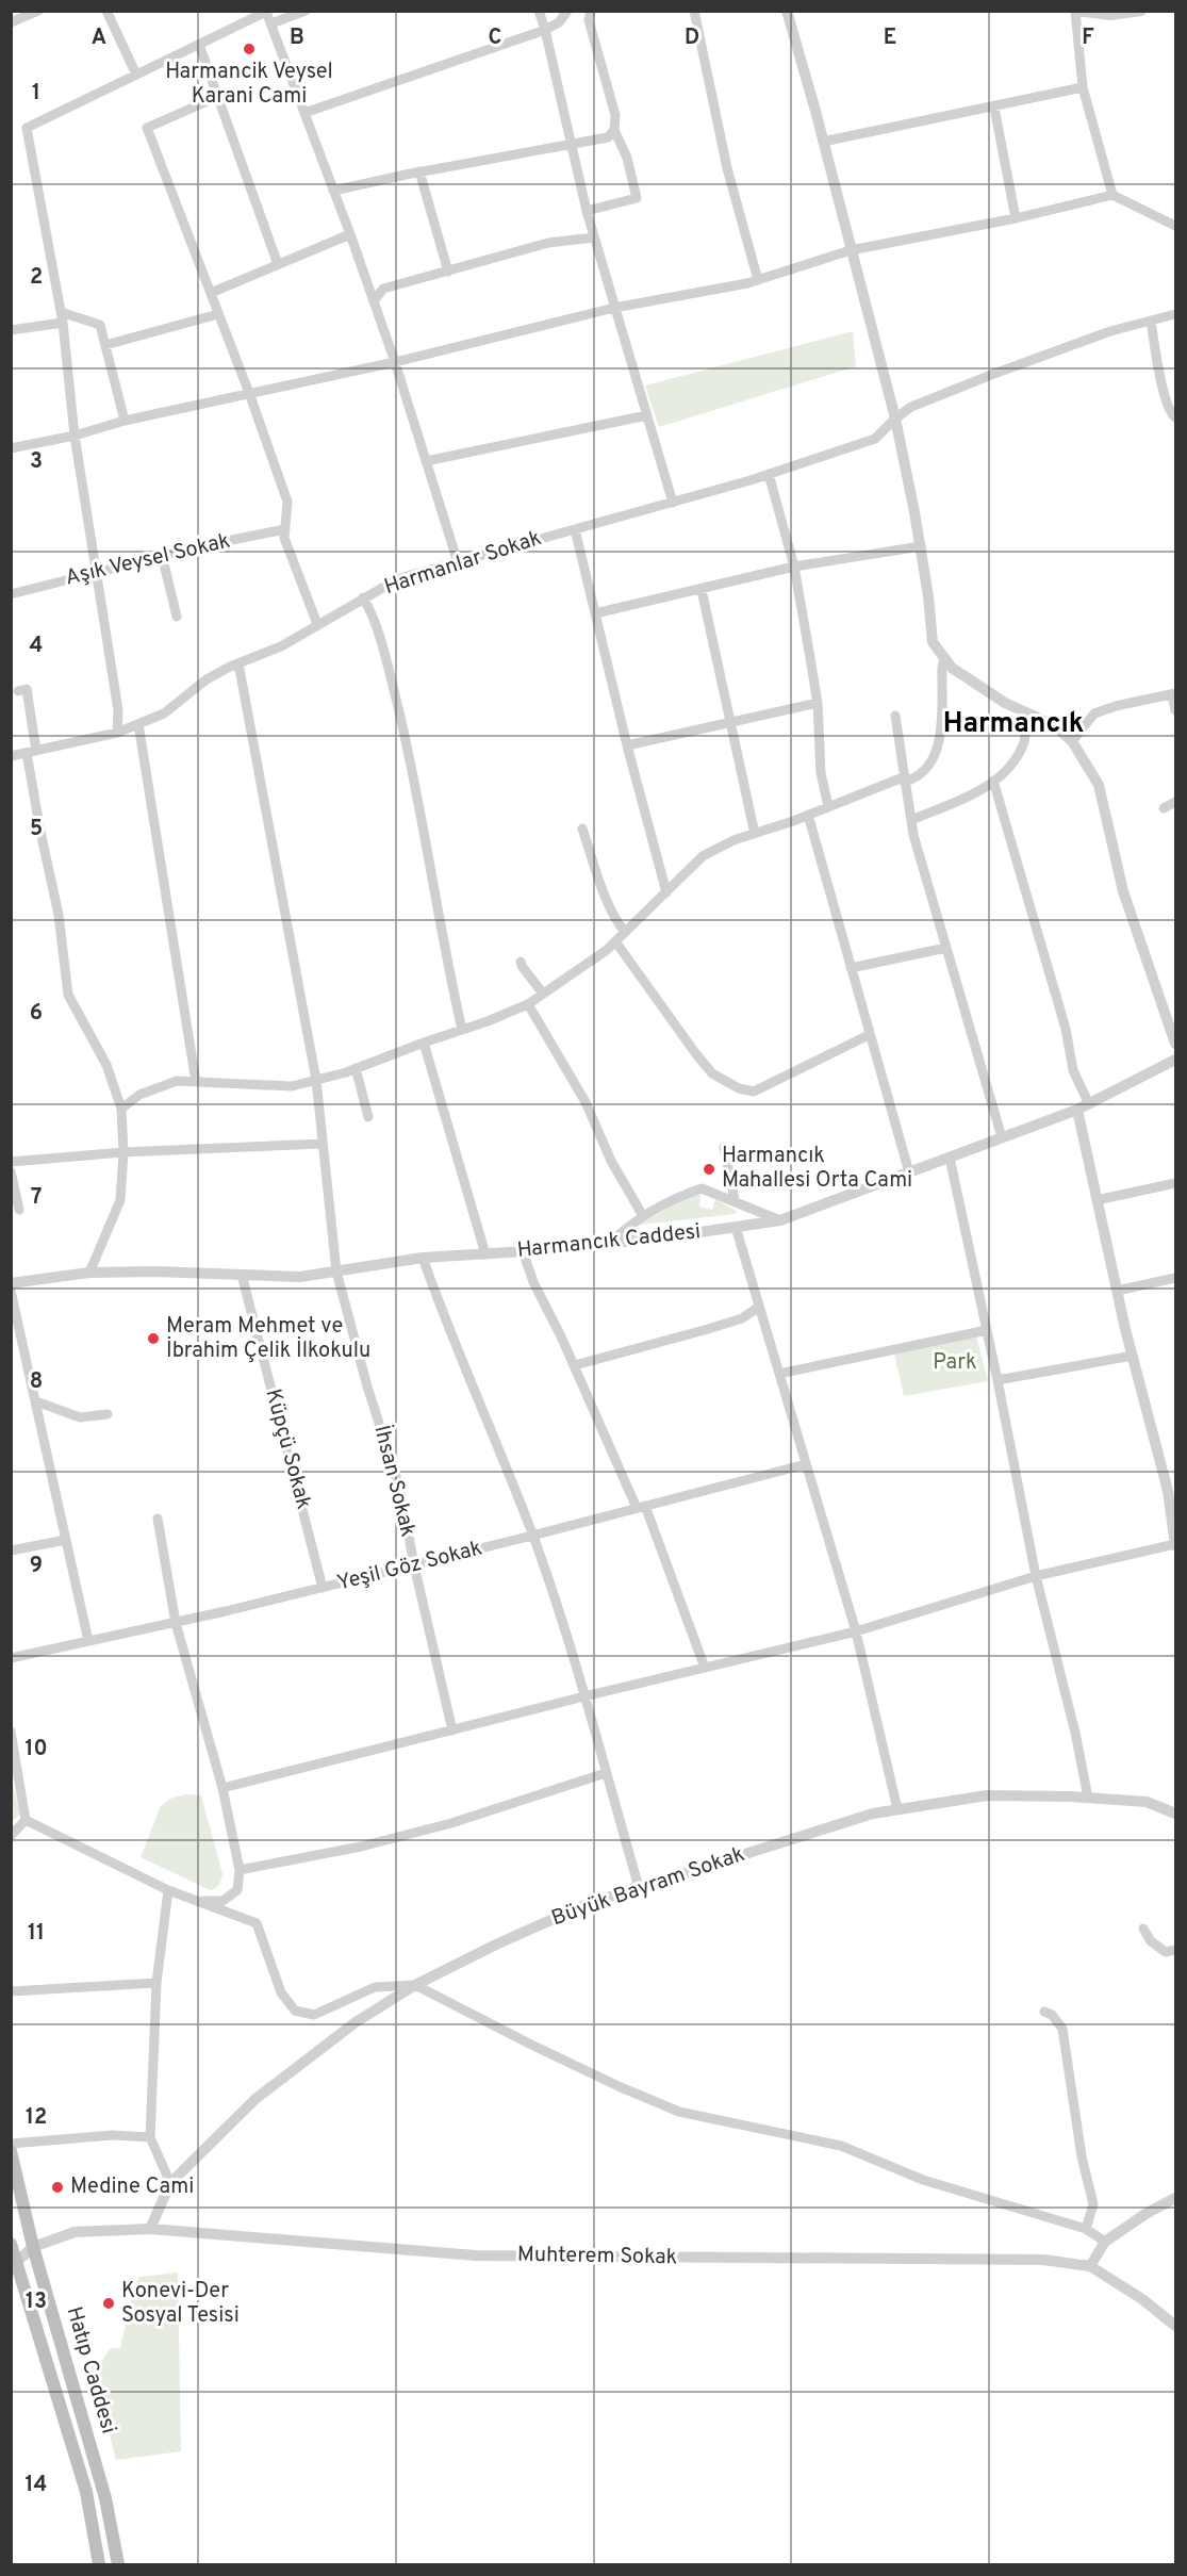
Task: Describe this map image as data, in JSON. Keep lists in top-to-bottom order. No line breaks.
{"streets":{"main road":["Hatıp Caddesi"],"street":["Aşık Veysel Sokak","Harmanlar Sokak","Harmancık Caddesi","Küpçü Sokak","İhsan Sokak","Yeşil Göz Sokak","Büyük Bayram Sokak","Muhterem Sokak"]},"crossings":[["Harmanlar Sokak","İhsan Sokak"],["Harmancık Caddesi","Küpçü Sokak"],["Harmancık Caddesi","İhsan Sokak"],["Küpçü Sokak","Yeşil Göz Sokak"],["İhsan Sokak","Yeşil Göz Sokak"],["Büyük Bayram Sokak","Muhterem Sokak"],["Muhterem Sokak","Hatıp Caddesi"]],"districts":["Harmancık"],"parks":["Park"],"places":["Harmancik Veysel Karani Cami","Harmancık Mahallesi Orta Cami","Meram Mehmet ve İbrahim Çelik İlkokulu","Medine Cami","Konevi-Der Sosyal Tesisi"],"grid":{"columns":["A","B","C","D","E","F"],"rows":["1","2","3","4","5","6","7","8","9","10","11","12","13","14"]}}
